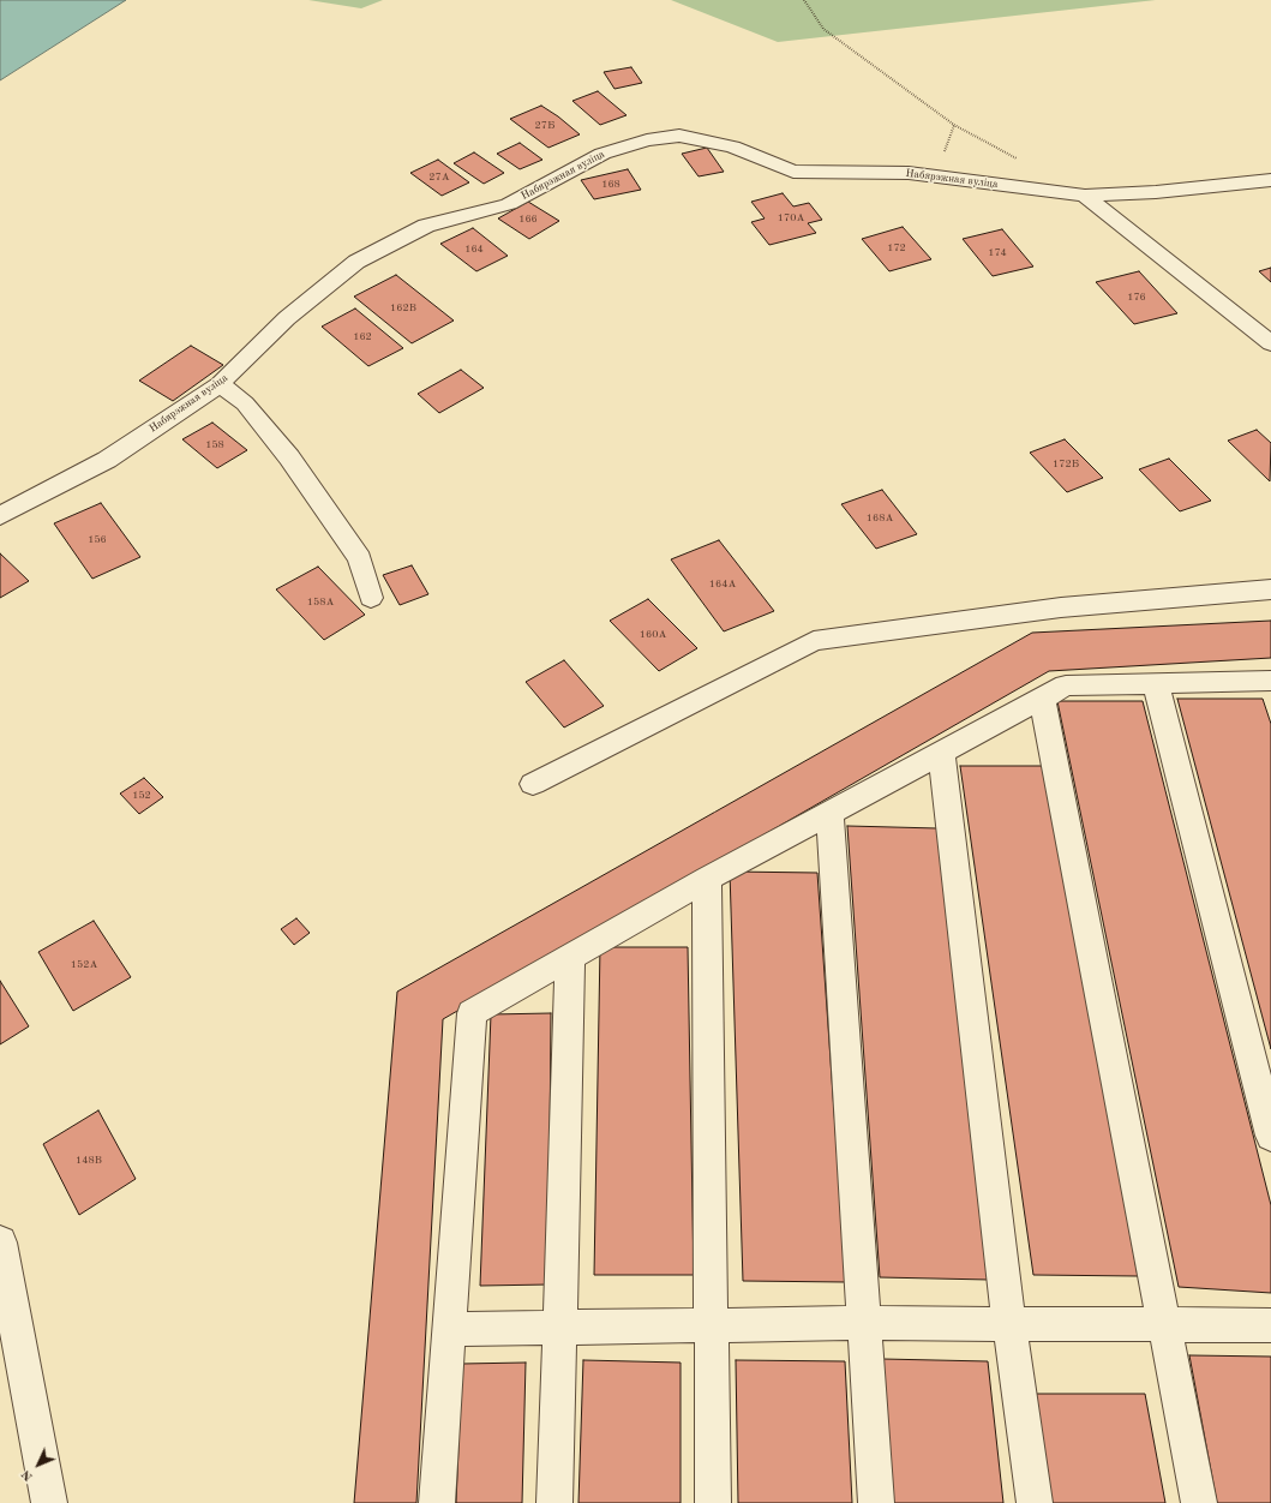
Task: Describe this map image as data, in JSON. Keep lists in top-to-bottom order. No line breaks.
{"streets":{"street":["Набярэжная вуліца"]},"house_numbers":["27Б","27А","168","170А","166","172","164","174","176","162В","162","158","172Б","168А","156","164А","158А","160А","152","152А","148В"],"north":"bottom left"}
